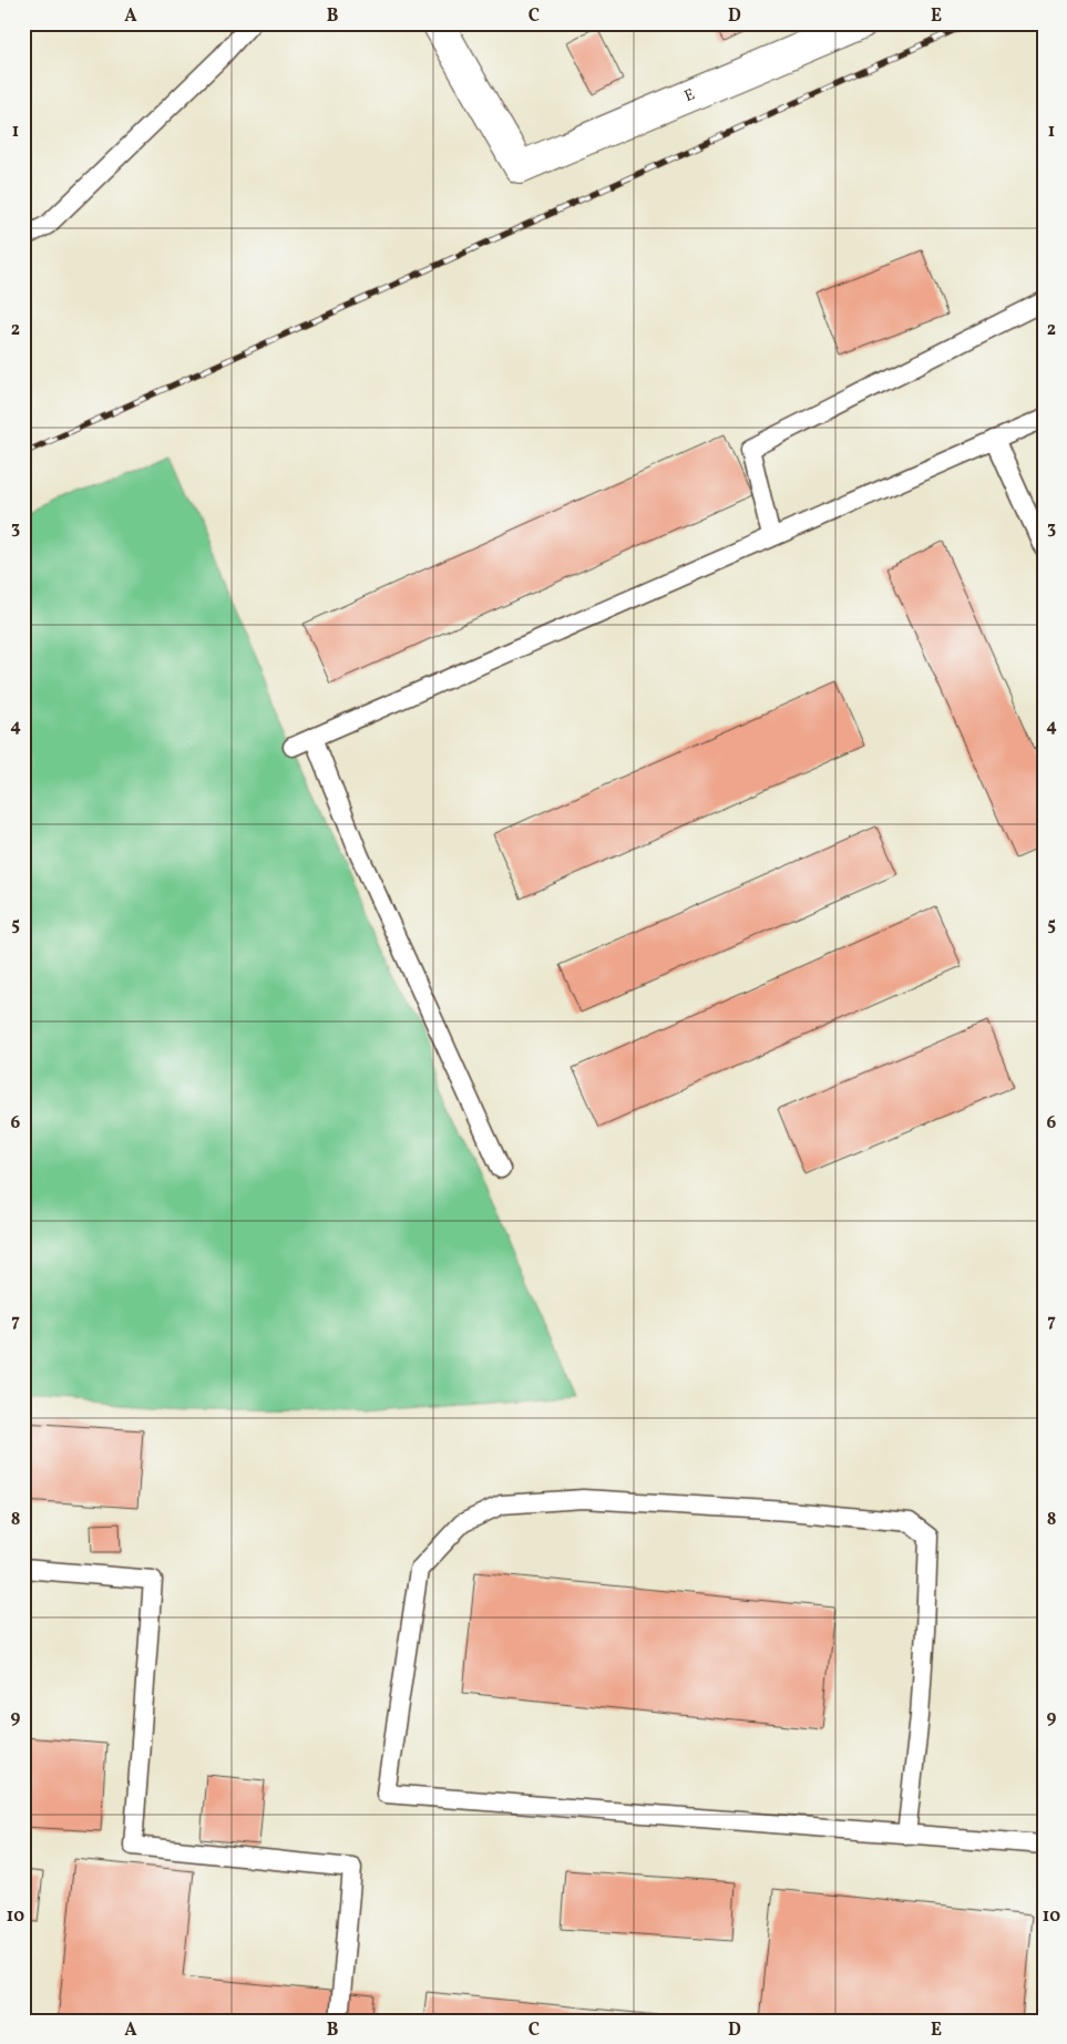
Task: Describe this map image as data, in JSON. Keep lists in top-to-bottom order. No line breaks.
{"streets":{"street":["E"]},"grid":{"columns":["A","B","C","D","E"],"rows":["1","2","3","4","5","6","7","8","9","10"]}}
